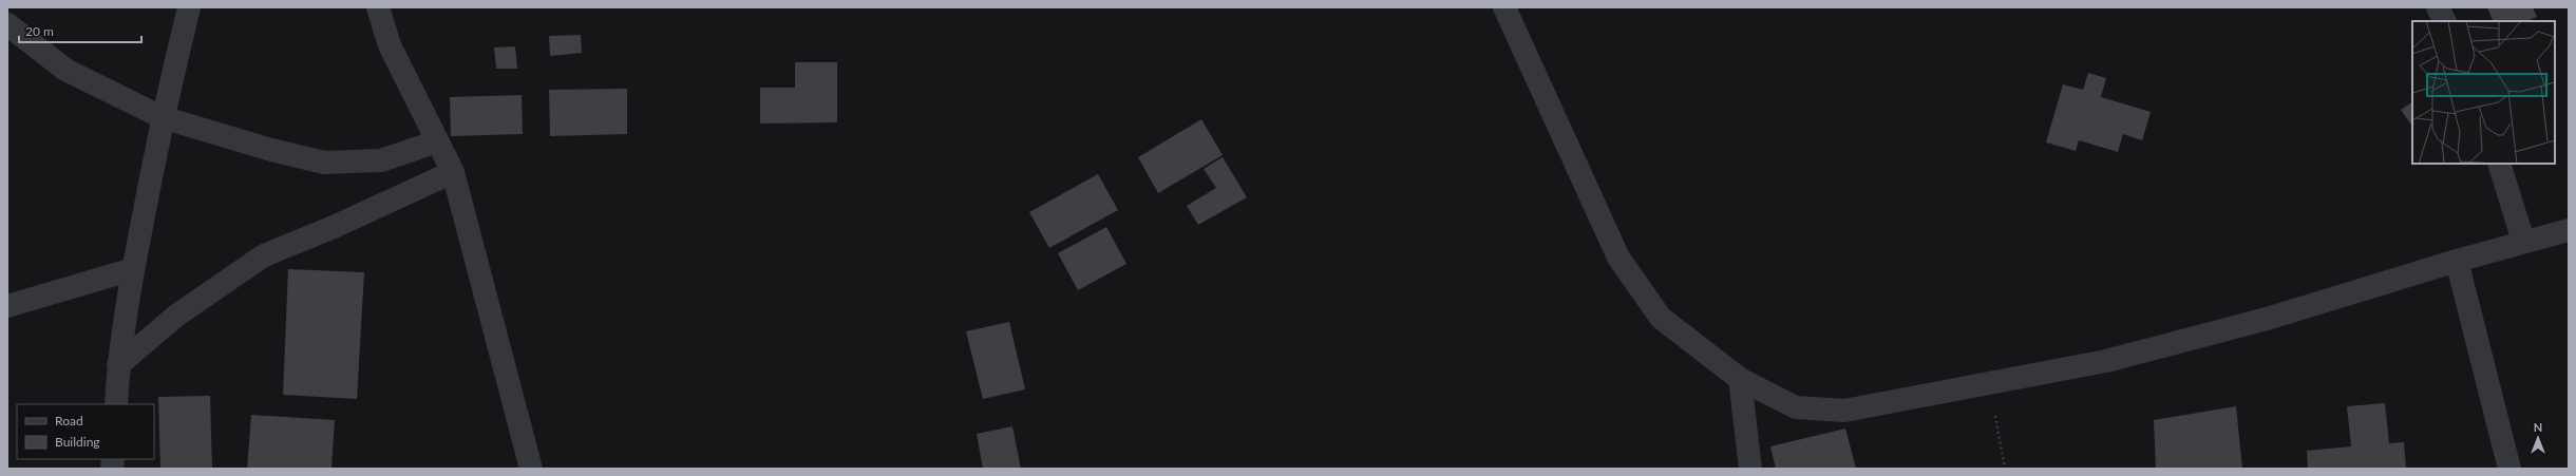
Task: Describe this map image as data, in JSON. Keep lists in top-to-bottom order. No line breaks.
{"legend":["Road","Building"],"scale_bar":"20 m","north":"top"}
